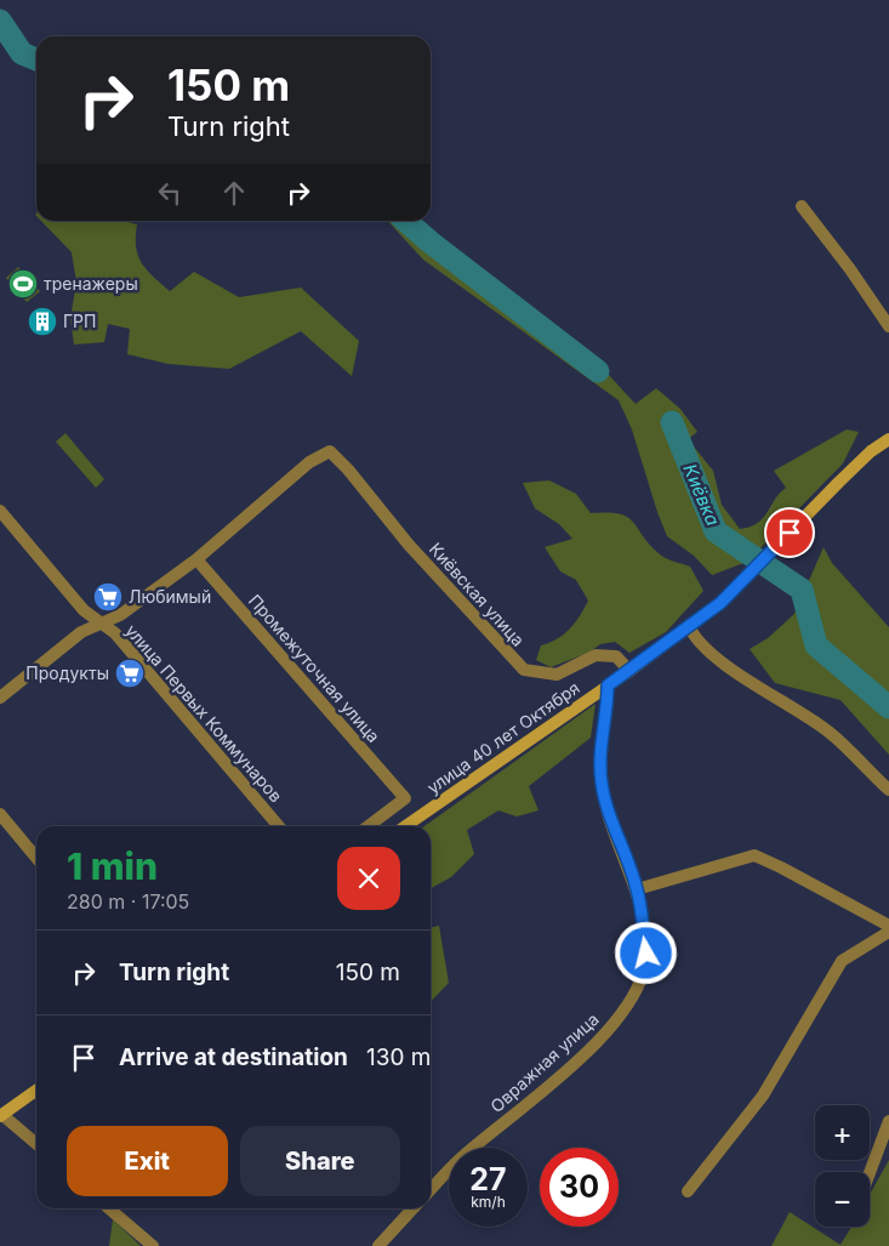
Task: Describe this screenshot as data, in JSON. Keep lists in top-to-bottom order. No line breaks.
{"streets":{"main road":["улица 40 лет Октября"],"street":["Киёвская улица","Промежуточная улица","улица Первых Коммунаров","Овражная улица"]},"crossings":[["Киёвская улица","Промежуточная улица"],["Киёвская улица","улица 40 лет Октября"],["улица 40 лет Октября","Овражная улица"]],"water":["Киёвка"],"places":{"sports":["тренажеры"],"building":["ГРП"],"supermarket":["Любимый","Продукты"]},"page":{"turn":["150 m","Turn right"],"heading":["1 min","280 m · 17:05"],"list":[{"name":"Turn right","value":"150 m"},{"name":"Arrive at destination","value":"130 m"}],"map_buttons":["+","−"],"buttons":["Exit","Share"],"speed":"27 km/h","limit":"30"}}
